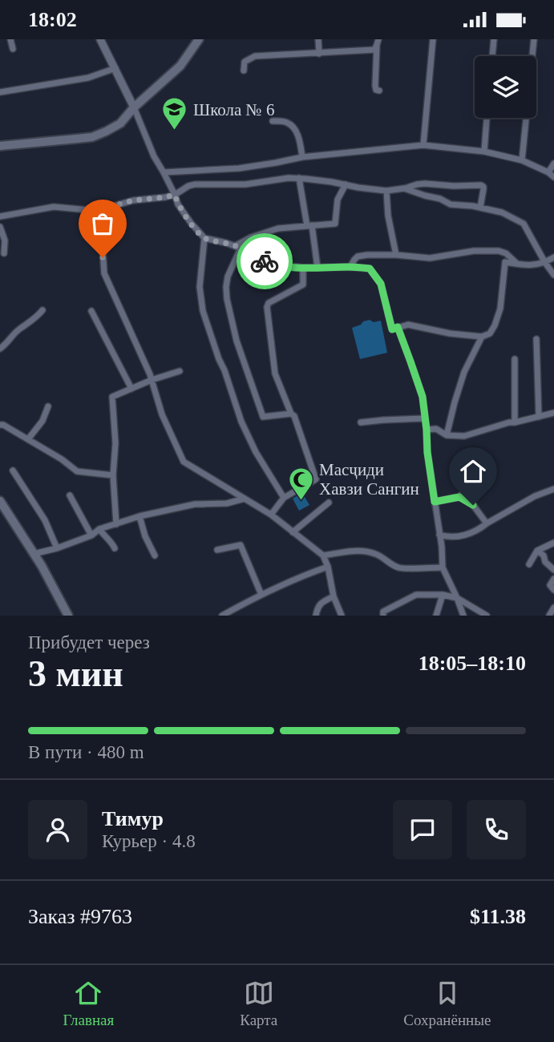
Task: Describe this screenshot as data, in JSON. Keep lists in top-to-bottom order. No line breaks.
{"places":{"school or university":["Школа № 6"],"mosque":["Масҷиди Хавзи Сангин"]},"page":{"status":"18:02","heading":["3 мин","Прибудет через","18:05–18:10"],"panel":["Тимур","Курьер · 4.8","Заказ #9763","$11.38"],"bar":"В пути · 480 m","tabs":["Главная","Карта","Сохранённые"]}}
